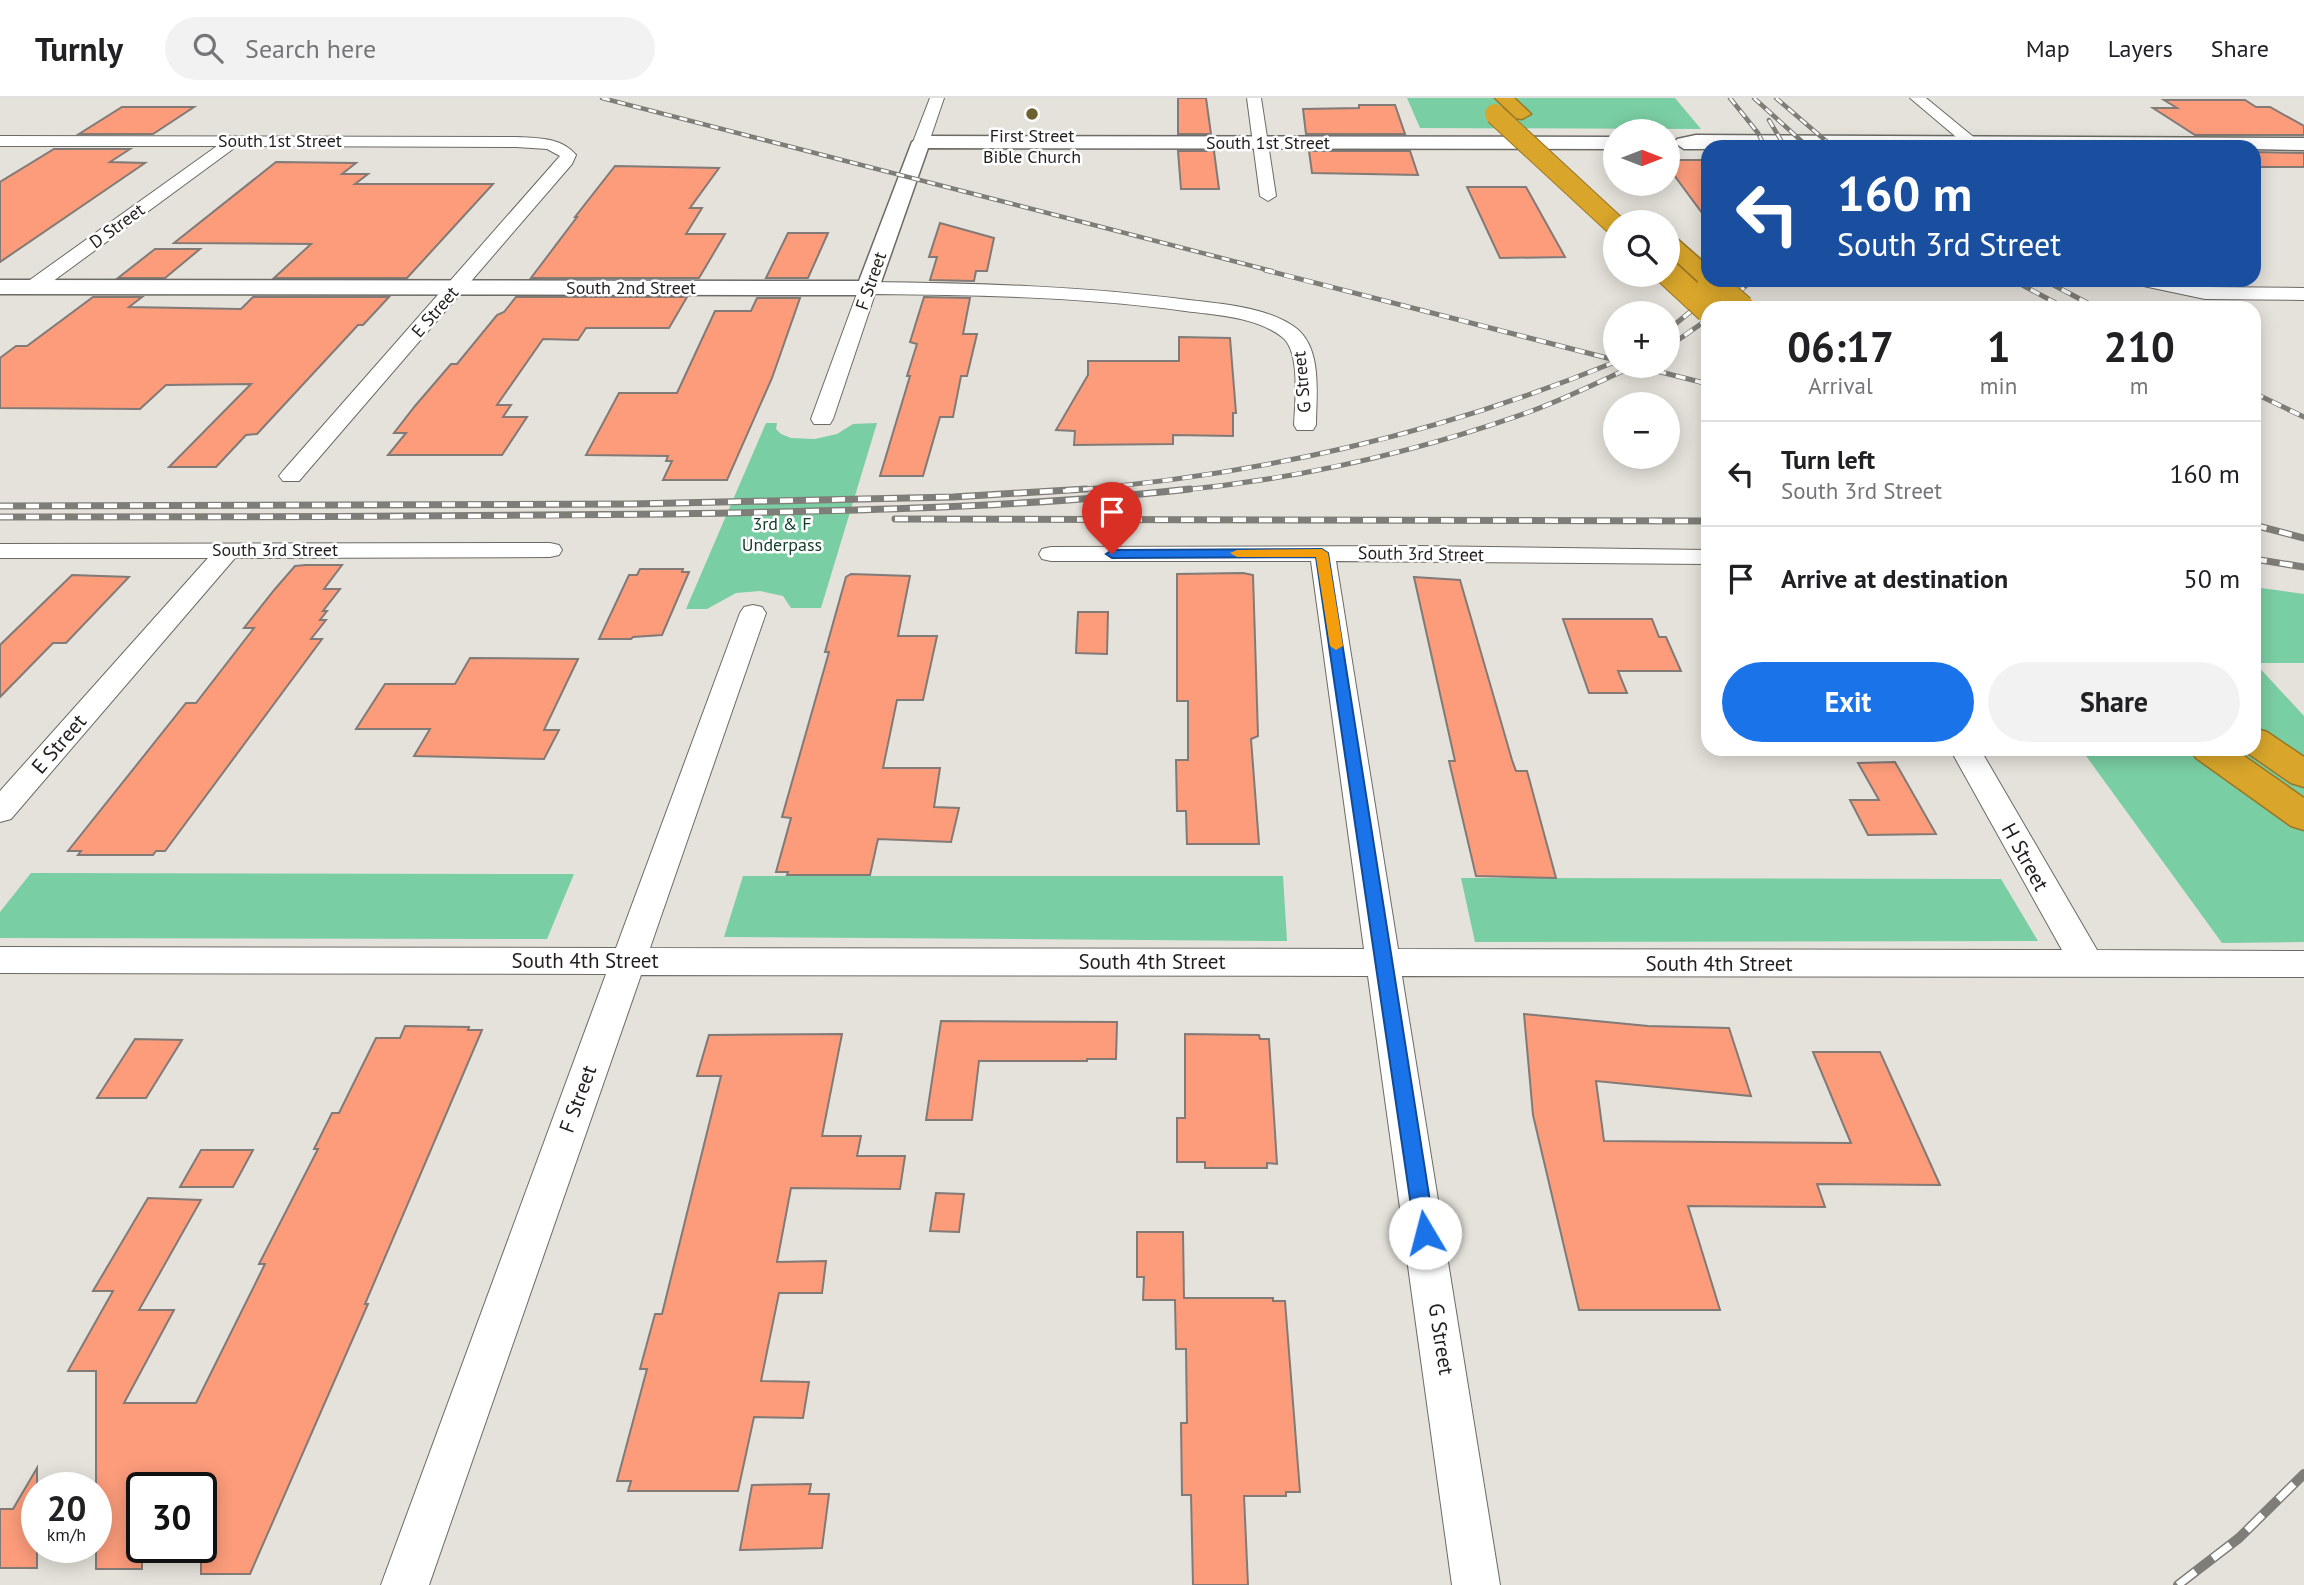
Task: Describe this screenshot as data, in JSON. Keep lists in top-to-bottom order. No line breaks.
{"streets":{"street":["South 1st Street","D Street","F Street","South 2nd Street","E Street","G Street","South 3rd Street","H Street","South 4th Street"]},"crossings":[["South 1st Street","D Street"],["South 1st Street","F Street"],["South 1st Street","E Street"],["D Street","South 2nd Street"],["F Street","South 2nd Street"],["F Street","South 4th Street"],["South 2nd Street","E Street"],["South 2nd Street","G Street"],["E Street","South 3rd Street"],["G Street","South 3rd Street"],["G Street","South 4th Street"],["H Street","South 4th Street"]],"parks":["3rd & F Underpass"],"places":["First Street Bible Church"],"north":"right","page":{"header":"Turnly","search":"Search here","nav":["Map","Layers","Share"],"map_buttons":["+","−"],"turn":["160 m","South 3rd Street"],"eta":["06:17","Arrival","1","min","210","m"],"list":[{"name":"Turn left","note":"South 3rd Street","value":"160 m"},{"name":"Arrive at destination","value":"50 m"}],"buttons":["Exit","Share"],"speed":"20 km/h","limit":"30"}}
